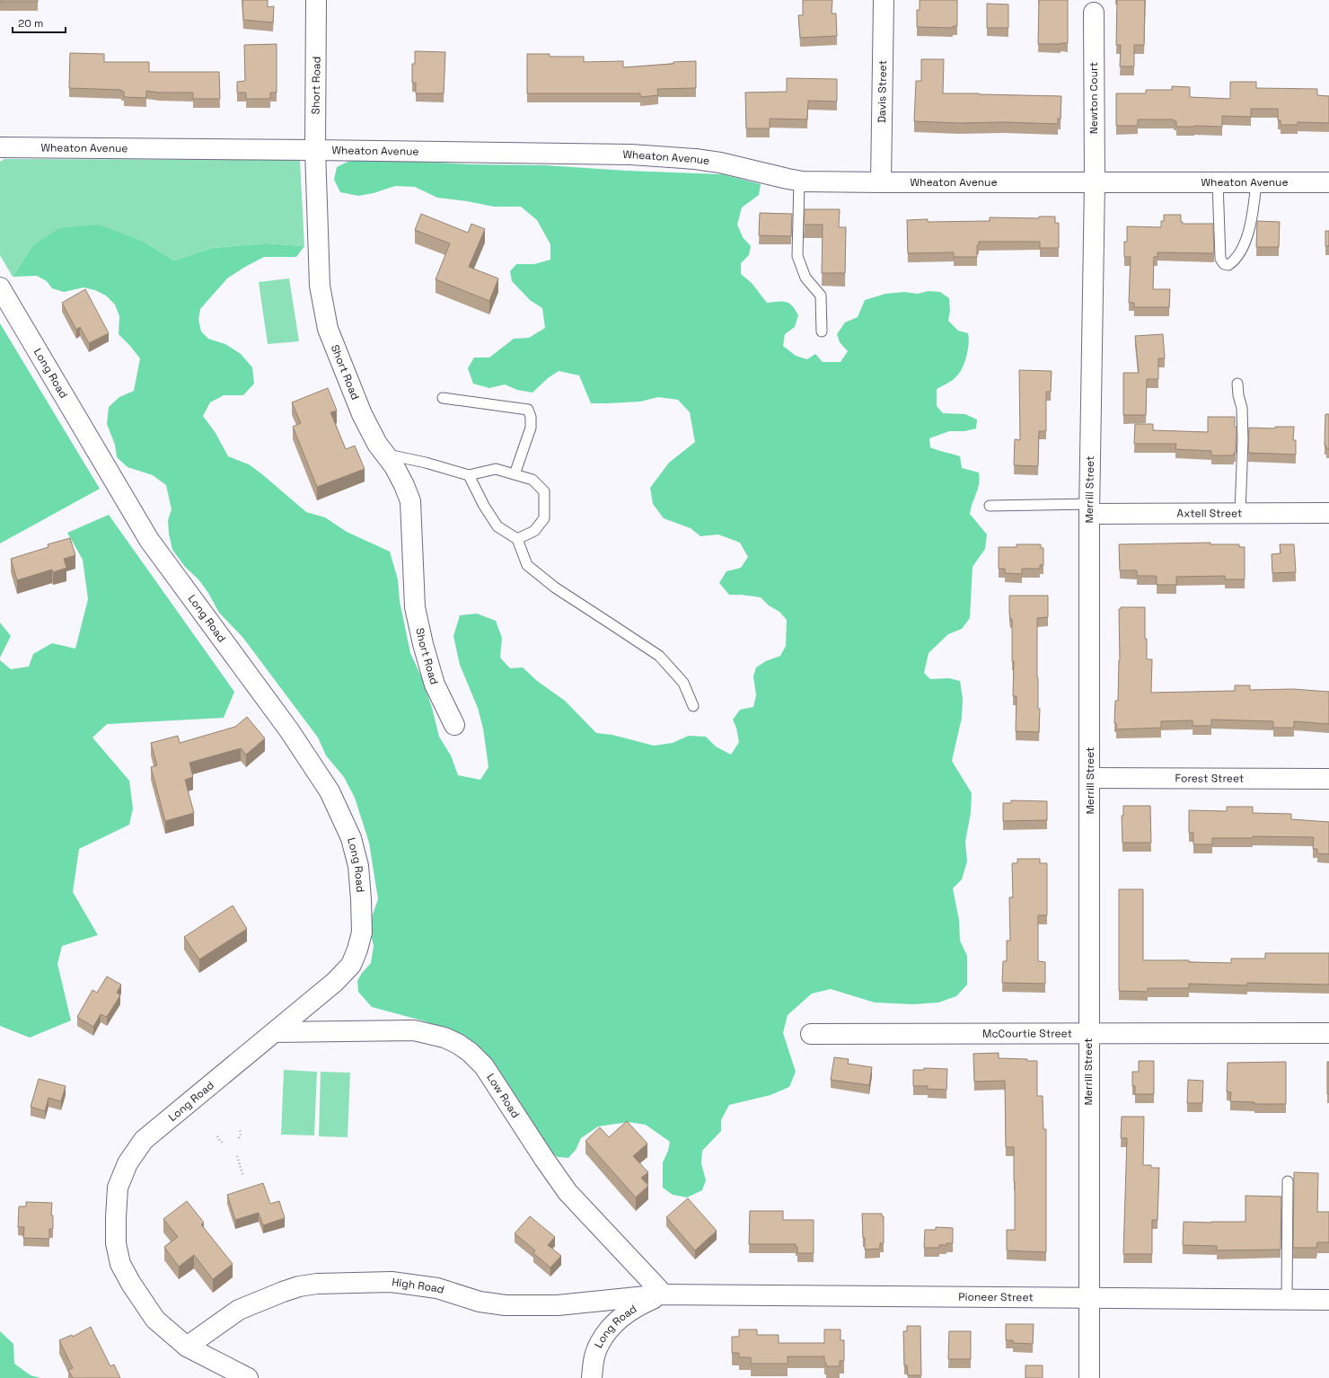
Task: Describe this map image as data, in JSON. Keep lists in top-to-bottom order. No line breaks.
{"streets":{"street":["Short Road","Davis Street","Newton Court","Wheaton Avenue","Long Road","Merrill Street","Axtell Street","Forest Street","McCourtie Street","Low Road","High Road","Pioneer Street"]},"crossings":[["Short Road","Wheaton Avenue"],["Davis Street","Wheaton Avenue"],["Newton Court","Wheaton Avenue"],["Newton Court","Merrill Street"],["Wheaton Avenue","Merrill Street"],["Long Road","Low Road"],["Long Road","High Road"],["Long Road","Pioneer Street"],["Merrill Street","Axtell Street"],["Merrill Street","Forest Street"],["Merrill Street","McCourtie Street"],["Merrill Street","Pioneer Street"],["Low Road","High Road"],["Low Road","Pioneer Street"],["High Road","Pioneer Street"]],"scale_bar":"20 m"}
